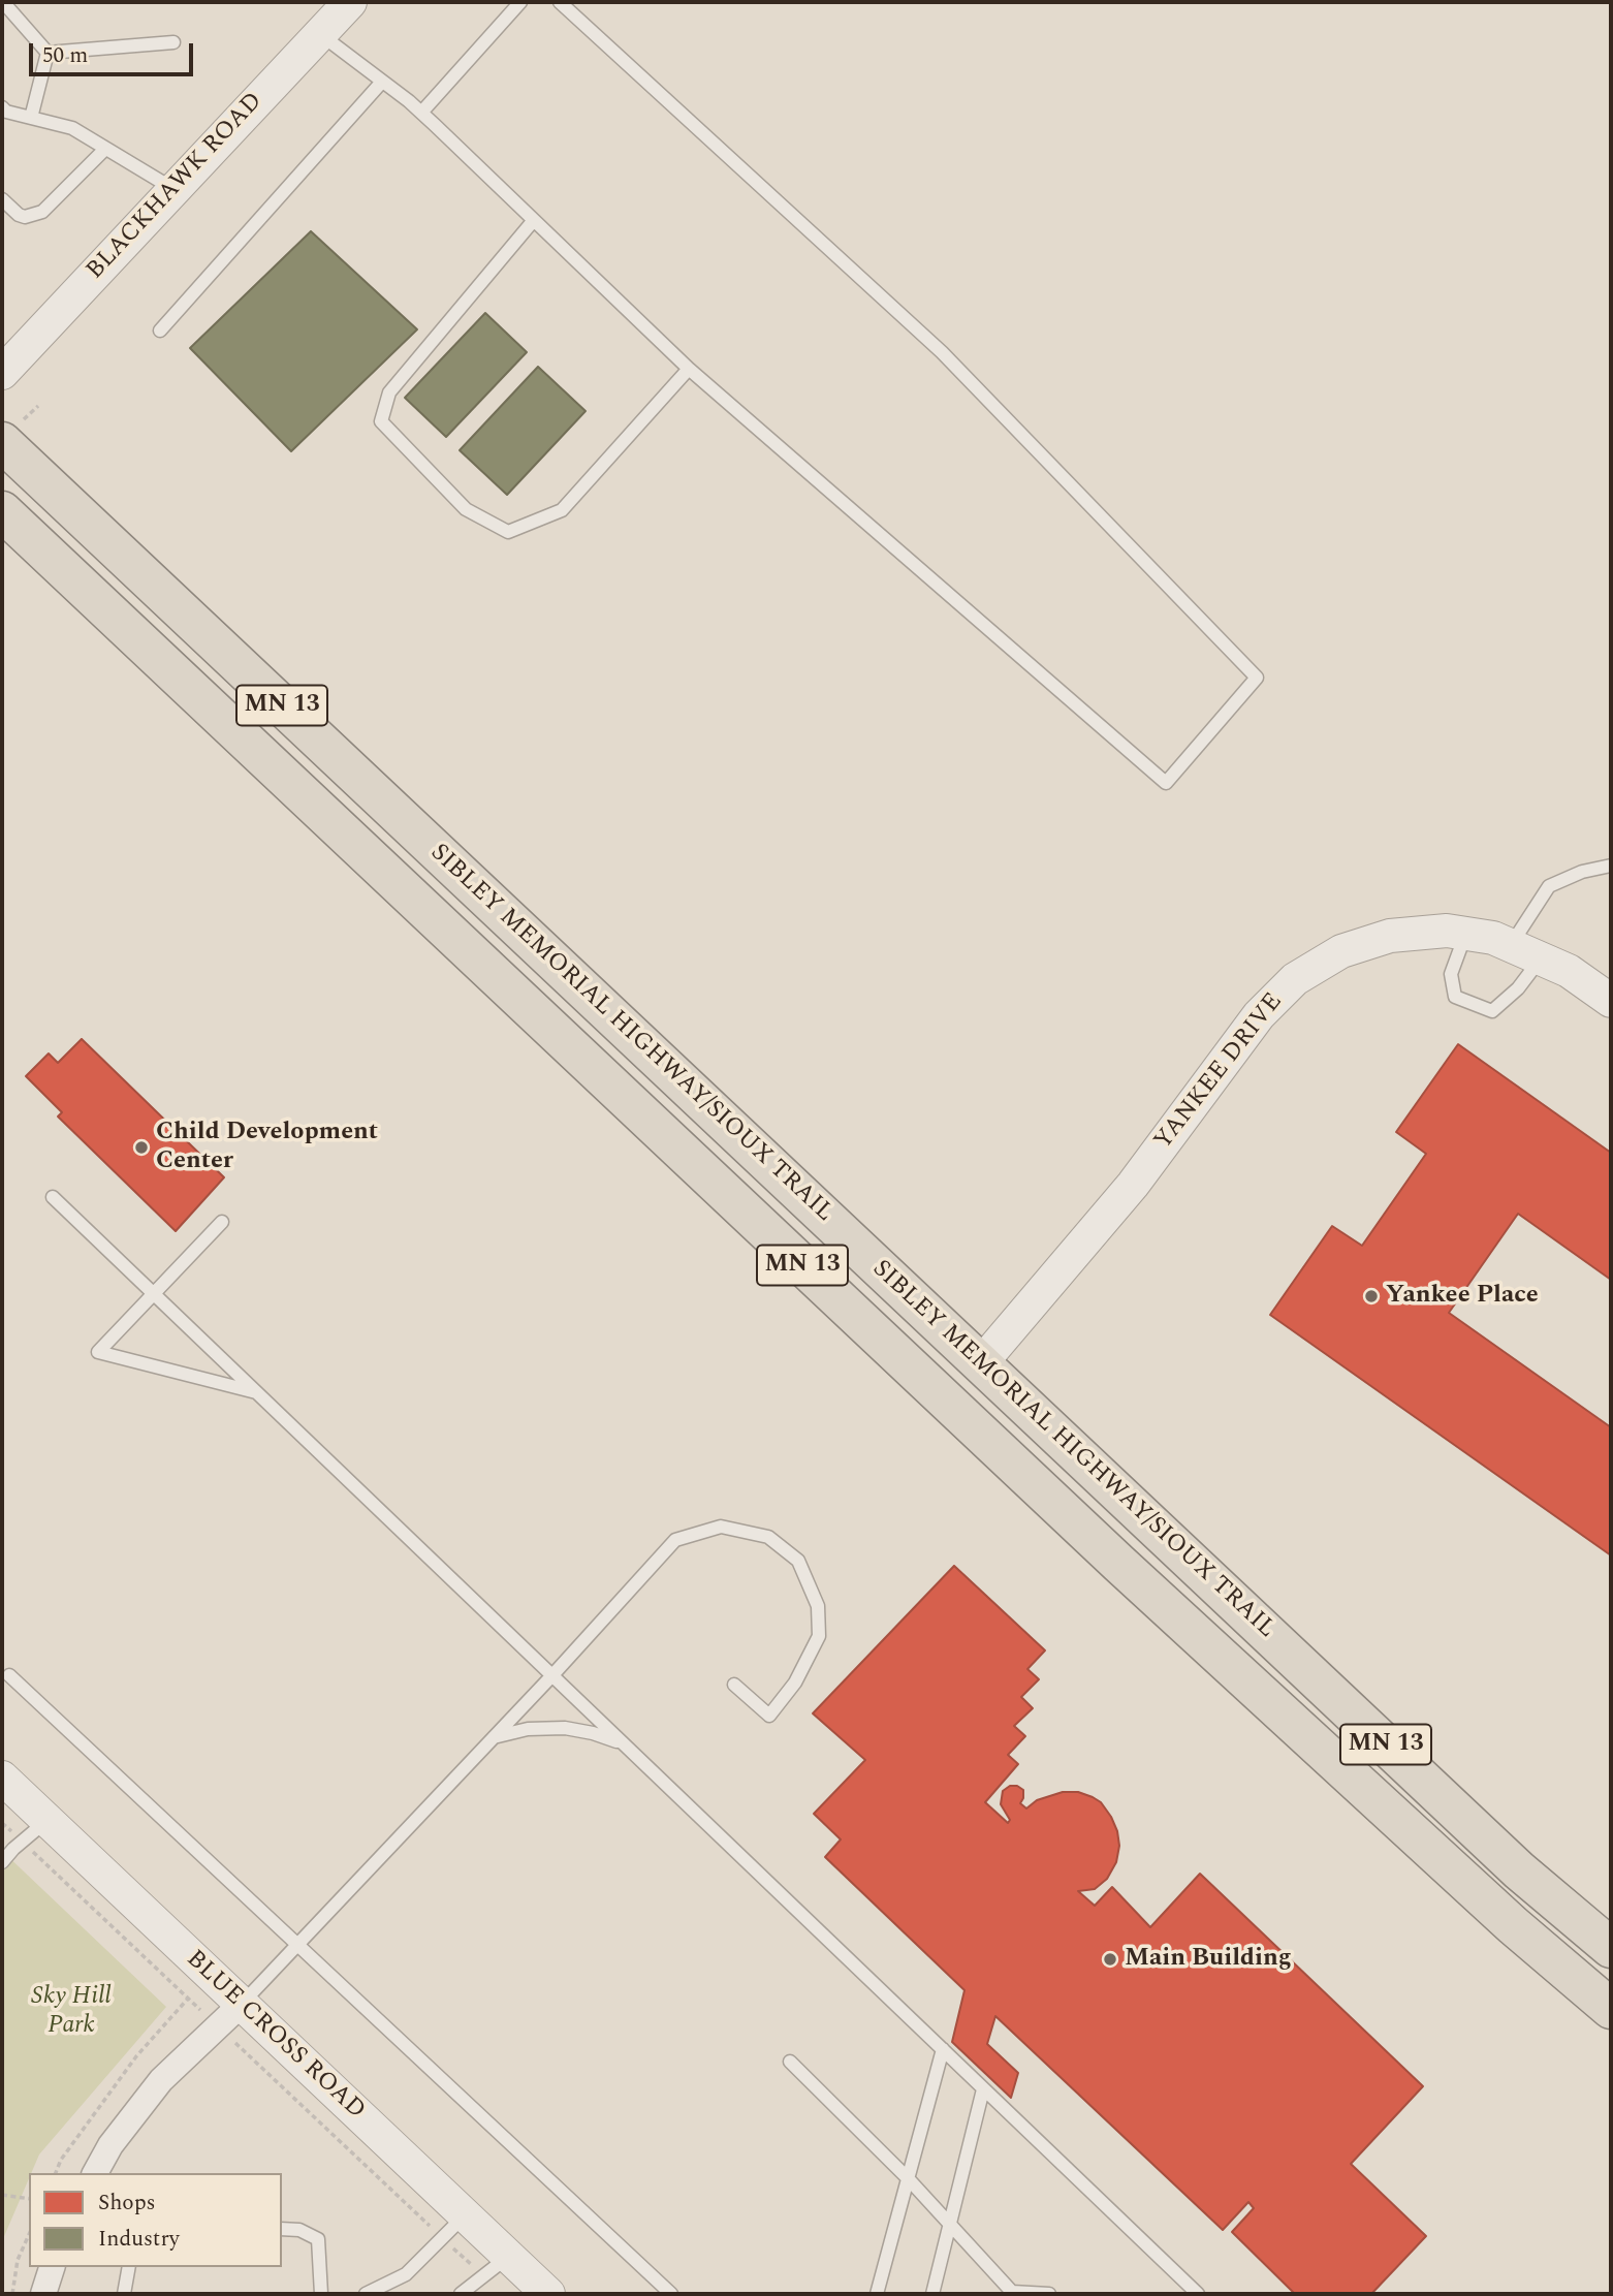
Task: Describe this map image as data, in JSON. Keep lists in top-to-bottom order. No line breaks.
{"streets":{"highway":["MN 13","SIBLEY MEMORIAL HIGHWAY/SIOUX TRAIL"],"street":["BLACKHAWK ROAD","YANKEE DRIVE","BLUE CROSS ROAD"]},"crossings":[["SIBLEY MEMORIAL HIGHWAY/SIOUX TRAIL","YANKEE DRIVE"]],"parks":["Sky Hill Park"],"places":["Child Development Center","Yankee Place","Main Building"],"legend":["Shops","Industry"],"scale_bar":"50 m"}
